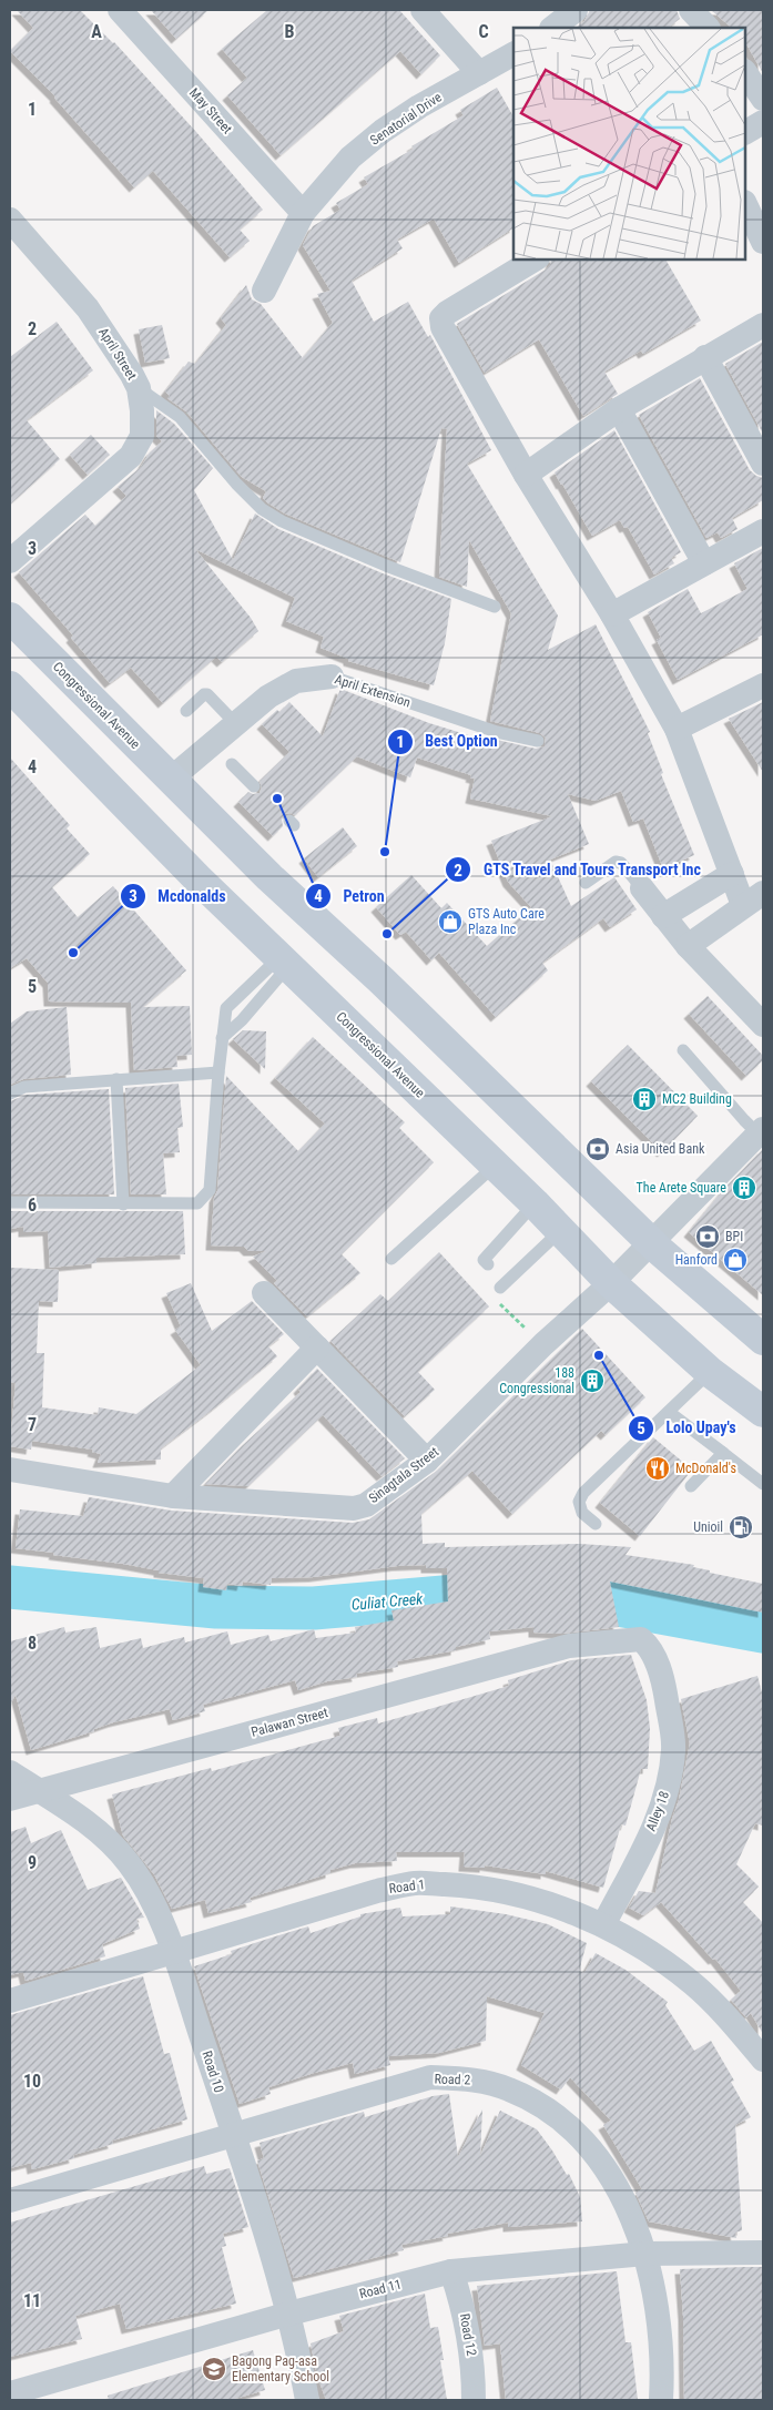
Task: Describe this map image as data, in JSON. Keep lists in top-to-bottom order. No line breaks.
{"streets":{"main road":["Congressional Avenue"],"street":["May Street","Senatorial Drive","April Street","April Extension","Sinagtala Street","Palawan Street","Alley 18","Road 1","Road 10","Road 2","Road 11","Road 12"]},"crossings":[["May Street","Senatorial Drive"],["April Extension","Congressional Avenue"],["Congressional Avenue","Sinagtala Street"],["Palawan Street","Alley 18"],["Palawan Street","Road 10"],["Alley 18","Road 1"],["Road 1","Road 10"],["Road 10","Road 2"],["Road 10","Road 11"],["Road 2","Road 11"],["Road 11","Road 12"]],"water":["Culiat Creek"],"places":{"other":["Petron","Best Option","GTS Travel and Tours Transport Inc","Mcdonalds","Lolo Upay's"],"shop":["GTS Auto Care Plaza Inc","Hanford"],"building":["MC2 Building","The Arete Square","188 Congressional"],"bank":["Asia United Bank","BPI"],"restaurant":["McDonald's"],"fuel station":["Unioil"],"school or university":["Bagong Pag-asa Elementary School"]},"grid":{"columns":["A","B","C"],"rows":["1","2","3","4","5","6","7","8","9","10","11"]}}
